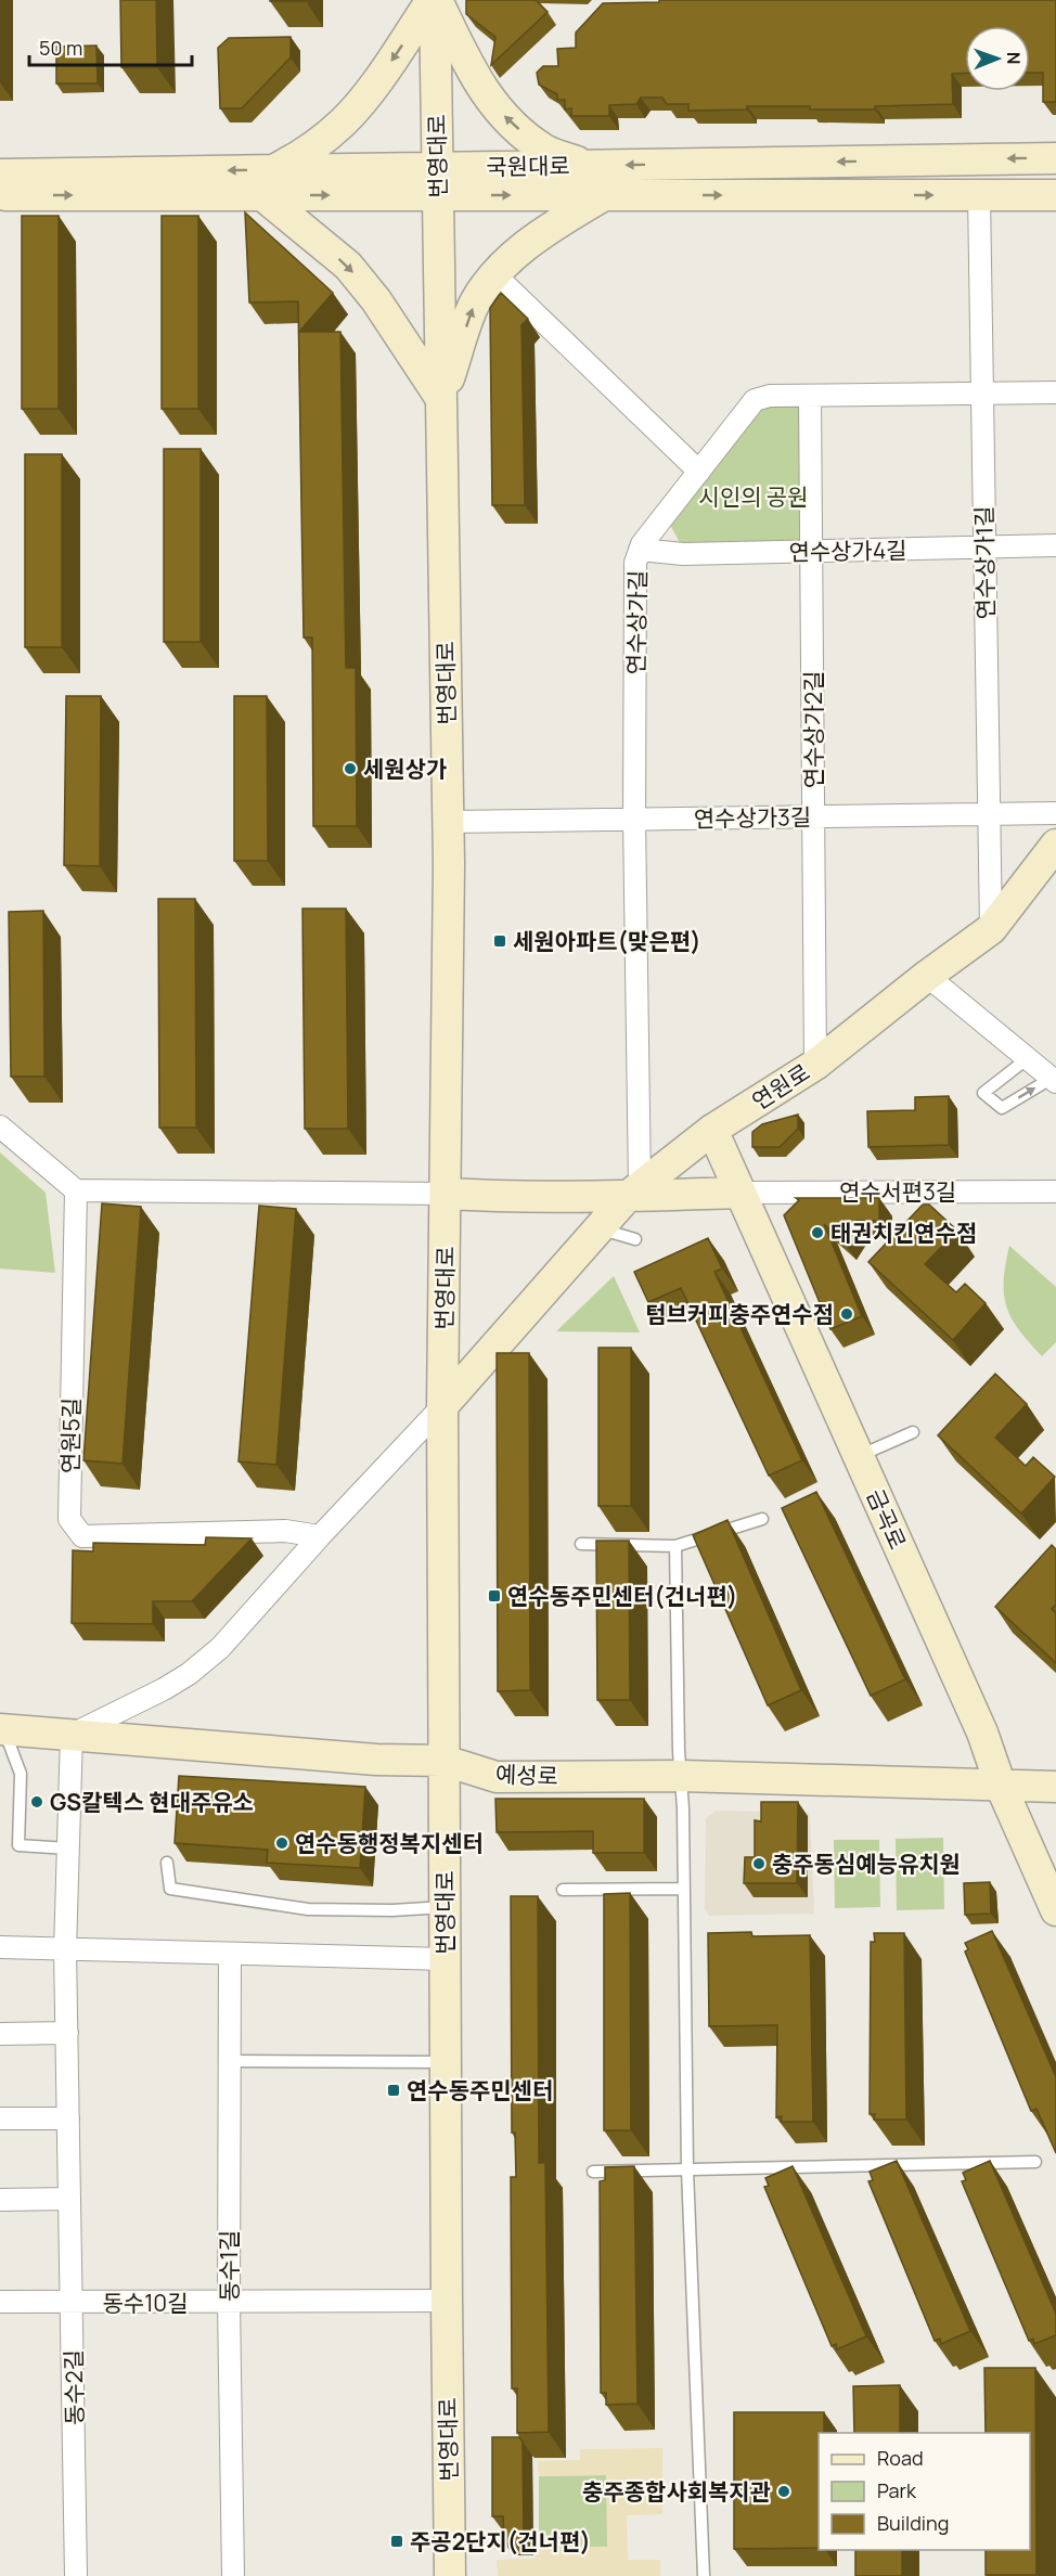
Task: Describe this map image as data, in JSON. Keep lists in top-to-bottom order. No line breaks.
{"streets":{"street":["번영대로","국원대로","연수상가4길","연수상가1길","연수상가길","연수상가2길","연수상가3길","연원로","연수서편3길","연원5길","금곡로","예성로","동수1길","동수10길","동수2길"]},"crossings":[["번영대로","국원대로"],["번영대로","연수상가3길"],["번영대로","연원로"],["번영대로","예성로"],["번영대로","동수10길"],["국원대로","연수상가1길"],["연수상가4길","연수상가1길"],["연수상가4길","연수상가길"],["연수상가4길","연수상가2길"],["연수상가1길","연수상가길"],["연수상가1길","연수상가3길"],["연수상가1길","연원로"],["연수상가길","연수상가2길"],["연수상가길","연수상가3길"],["연수상가길","연원로"],["연수상가2길","연수상가3길"],["연수상가2길","연원로"],["연원로","금곡로"],["연수서편3길","금곡로"],["금곡로","예성로"],["예성로","동수2길"],["동수1길","동수10길"],["동수10길","동수2길"]],"parks":["시인의 공원"],"places":{"other":["세원상가","태권치킨연수점","텀브커피충주연수점","GS칼텍스 현대주유소","연수동행정복지센터","충주동심예능유치원","충주종합사회복지관"],"transit":["세원아파트(맞은편)","연수동주민센터(건너편)","연수동주민센터","주공2단지(건너편)"]},"legend":["Road","Park","Building"],"scale_bar":"50 m","north":"right"}
